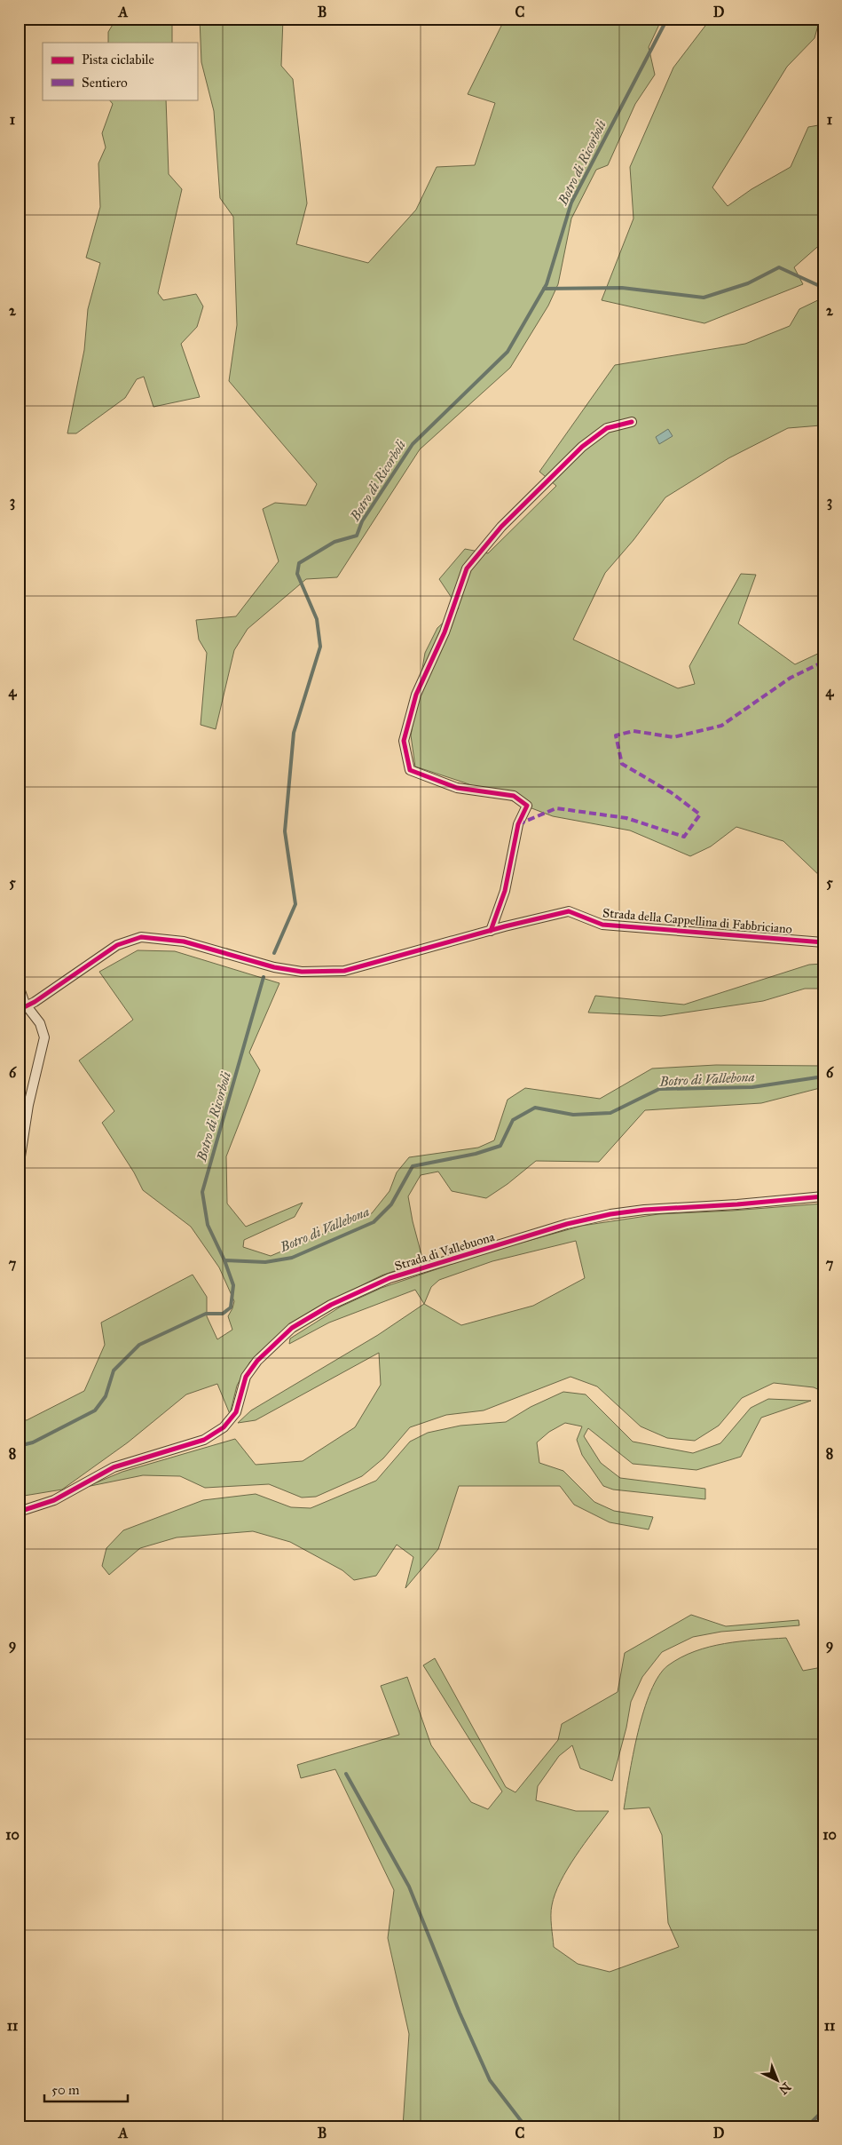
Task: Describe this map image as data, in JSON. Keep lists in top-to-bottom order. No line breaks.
{"streets":{"street":["Strada della Cappellina di Fabbriciano","Strada di Vallebuona"]},"water":["Botro di Ricorboli","Botro di Vallebona"],"legend":["Pista ciclabile","Sentiero"],"scale_bar":"50 m","north":"bottom right","grid":{"columns":["A","B","C","D"],"rows":["1","2","3","4","5","6","7","8","9","10","11"]}}
